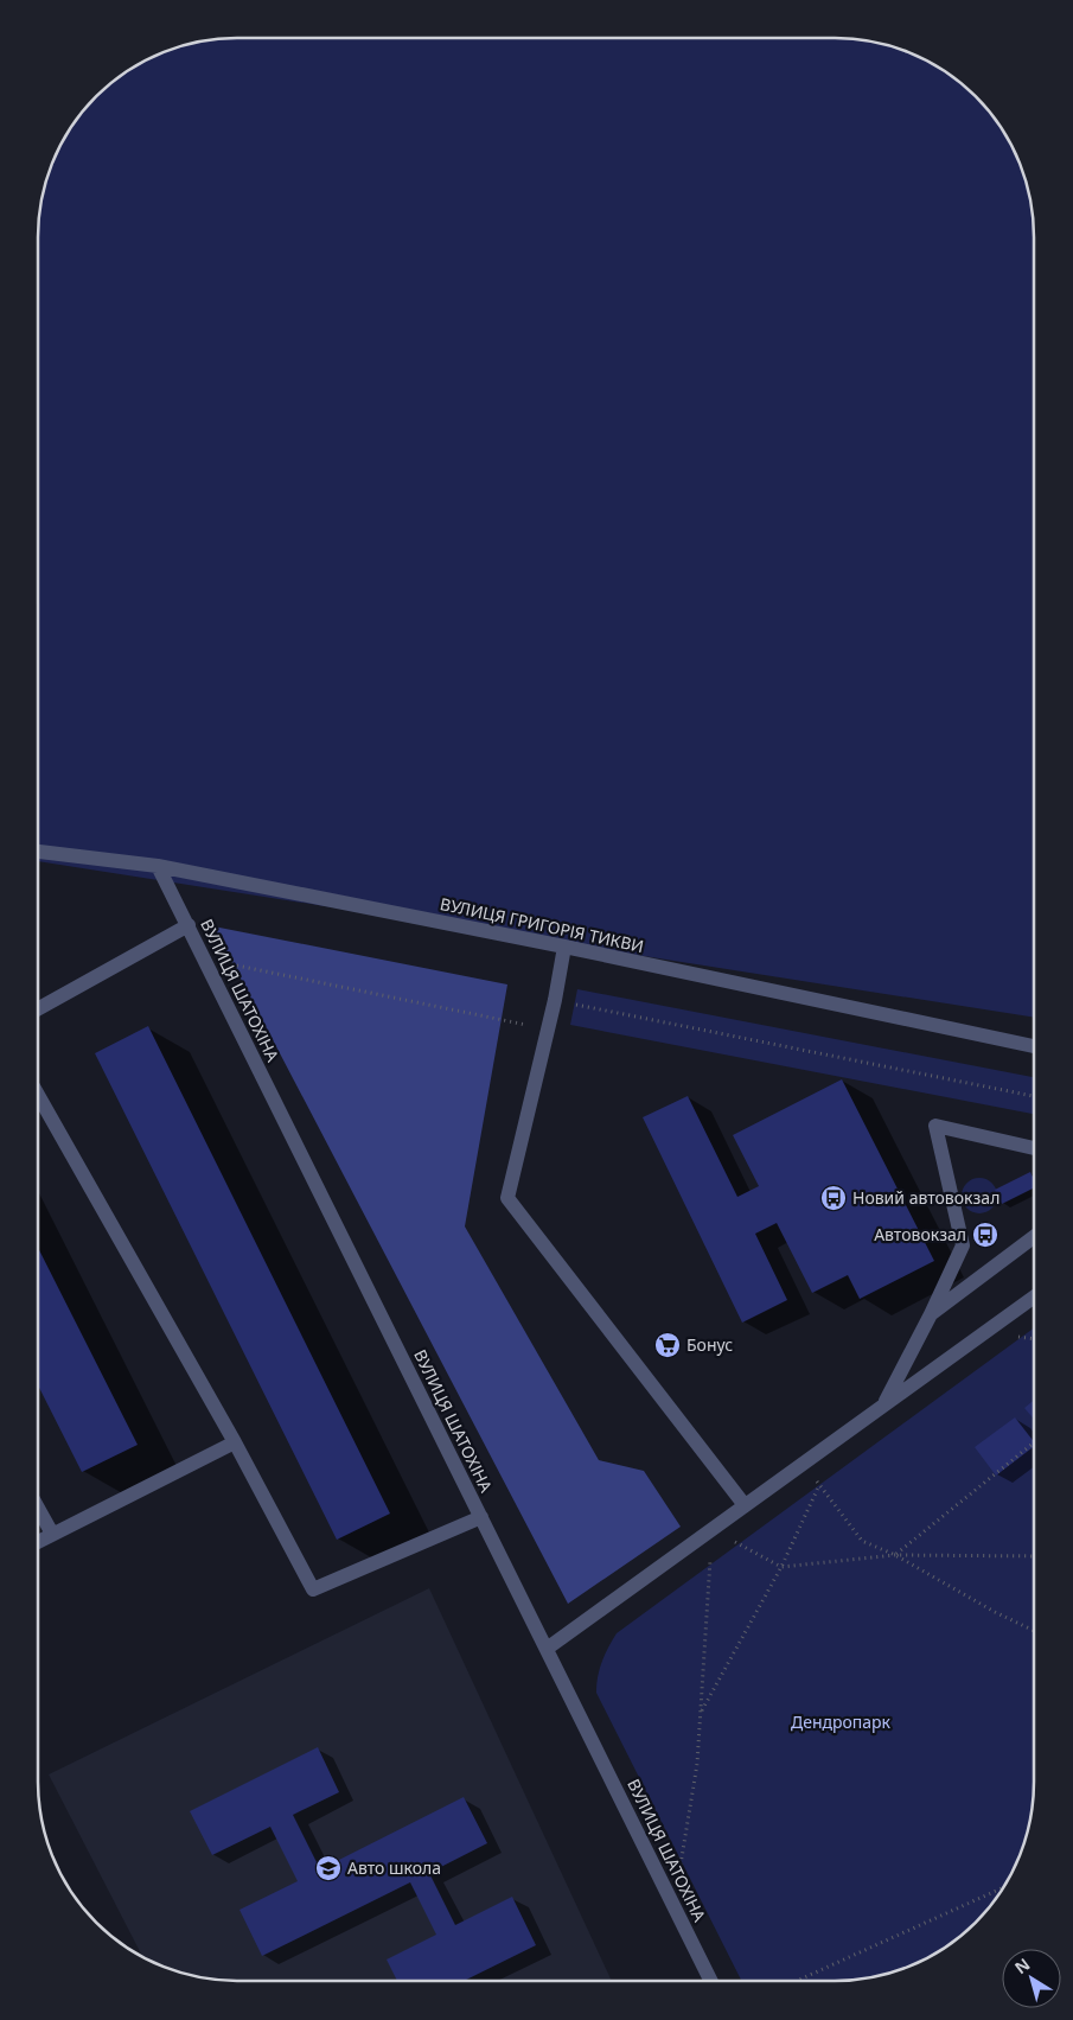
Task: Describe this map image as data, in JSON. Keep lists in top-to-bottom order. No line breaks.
{"streets":{"street":["ВУЛИЦЯ ГРИГОРІЯ ТИКВИ","ВУЛИЦЯ ШАТОХІНА"]},"crossings":[["ВУЛИЦЯ ГРИГОРІЯ ТИКВИ","ВУЛИЦЯ ШАТОХІНА"]],"parks":["Дендропарк"],"places":{"bus stop":["Новий автовокзал","Автовокзал"],"supermarket":["Бонус"],"school or university":["Авто школа"]},"north":"top left"}
